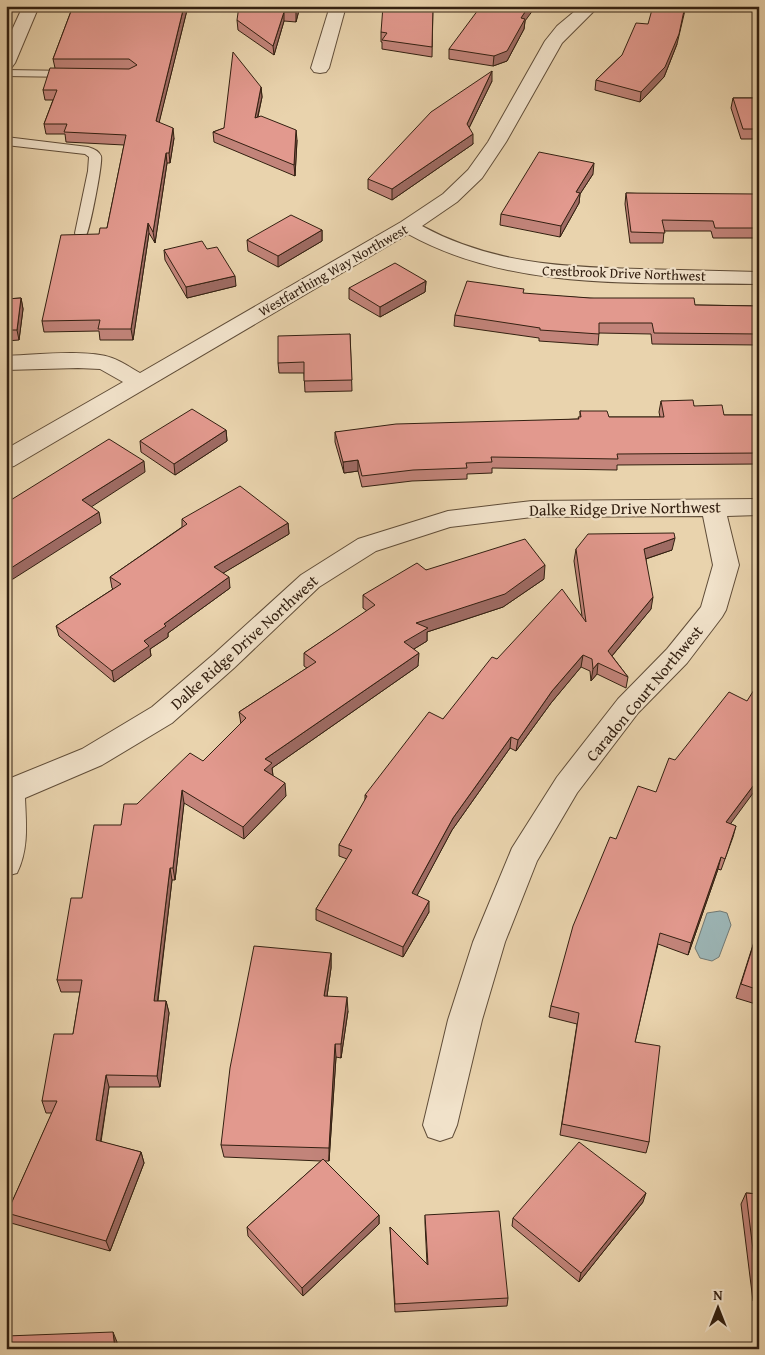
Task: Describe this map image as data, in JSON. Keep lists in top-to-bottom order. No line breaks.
{"streets":{"street":["Westfarthing Way Northwest","Crestbrook Drive Northwest","Dalke Ridge Drive Northwest","Caradon Court Northwest"]},"crossings":[["Westfarthing Way Northwest","Crestbrook Drive Northwest"],["Dalke Ridge Drive Northwest","Caradon Court Northwest"]],"north":"top"}
